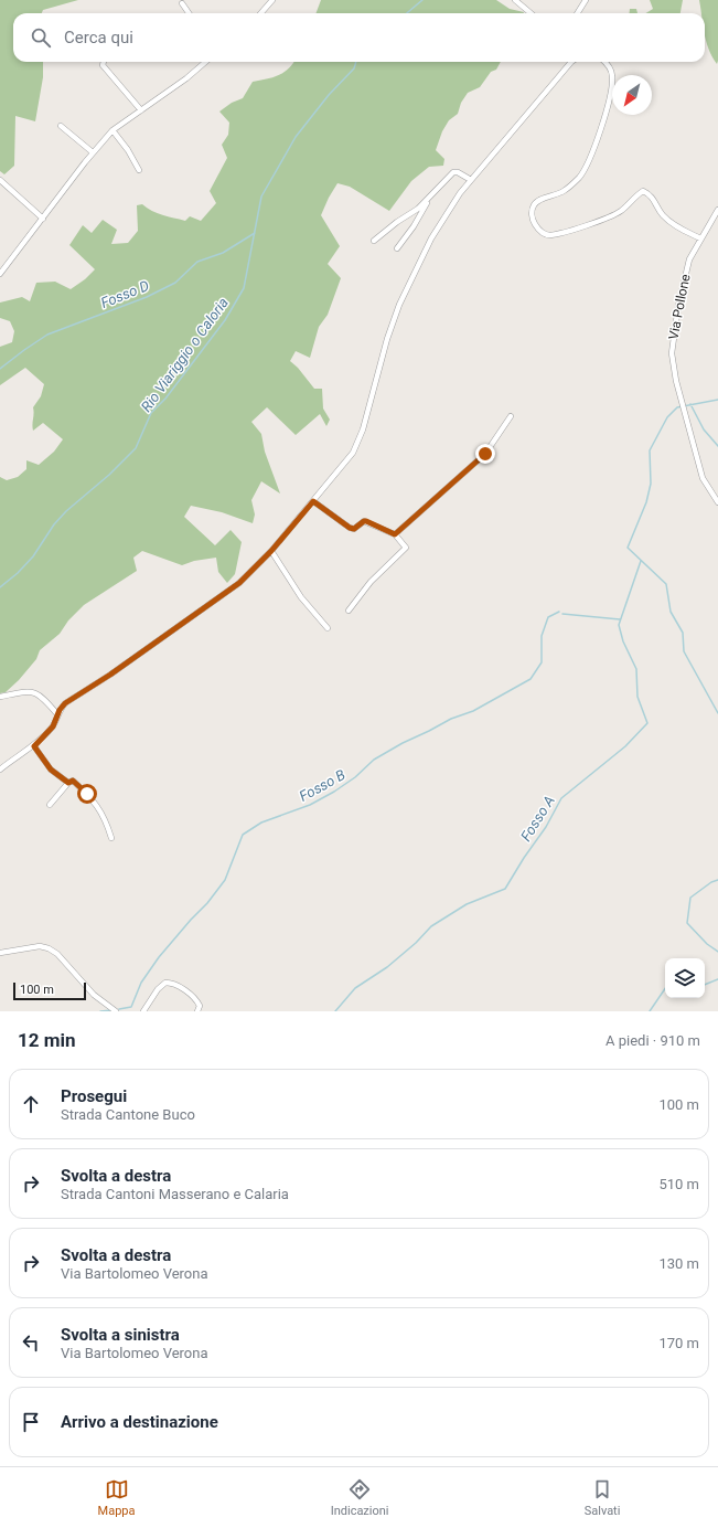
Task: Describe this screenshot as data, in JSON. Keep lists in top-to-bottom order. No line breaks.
{"streets":{"street":["Via Pollone"]},"water":["Fosso D","Rio Viariggio o Caloria","Fosso B","Fosso A"],"scale_bar":"100 m","north":"bottom left","page":{"search":"Cerca qui","scale":"100 m","heading":["12 min","A piedi · 910 m"],"list":[["Prosegui","Strada Cantone Buco","100 m"],["Svolta a destra","Strada Cantoni Masserano e Calaria","510 m"],["Svolta a destra","Via Bartolomeo Verona","130 m"],["Svolta a sinistra","Via Bartolomeo Verona","170 m"],"Arrivo a destinazione"],"nav":["Mappa","Indicazioni","Salvati"]}}
